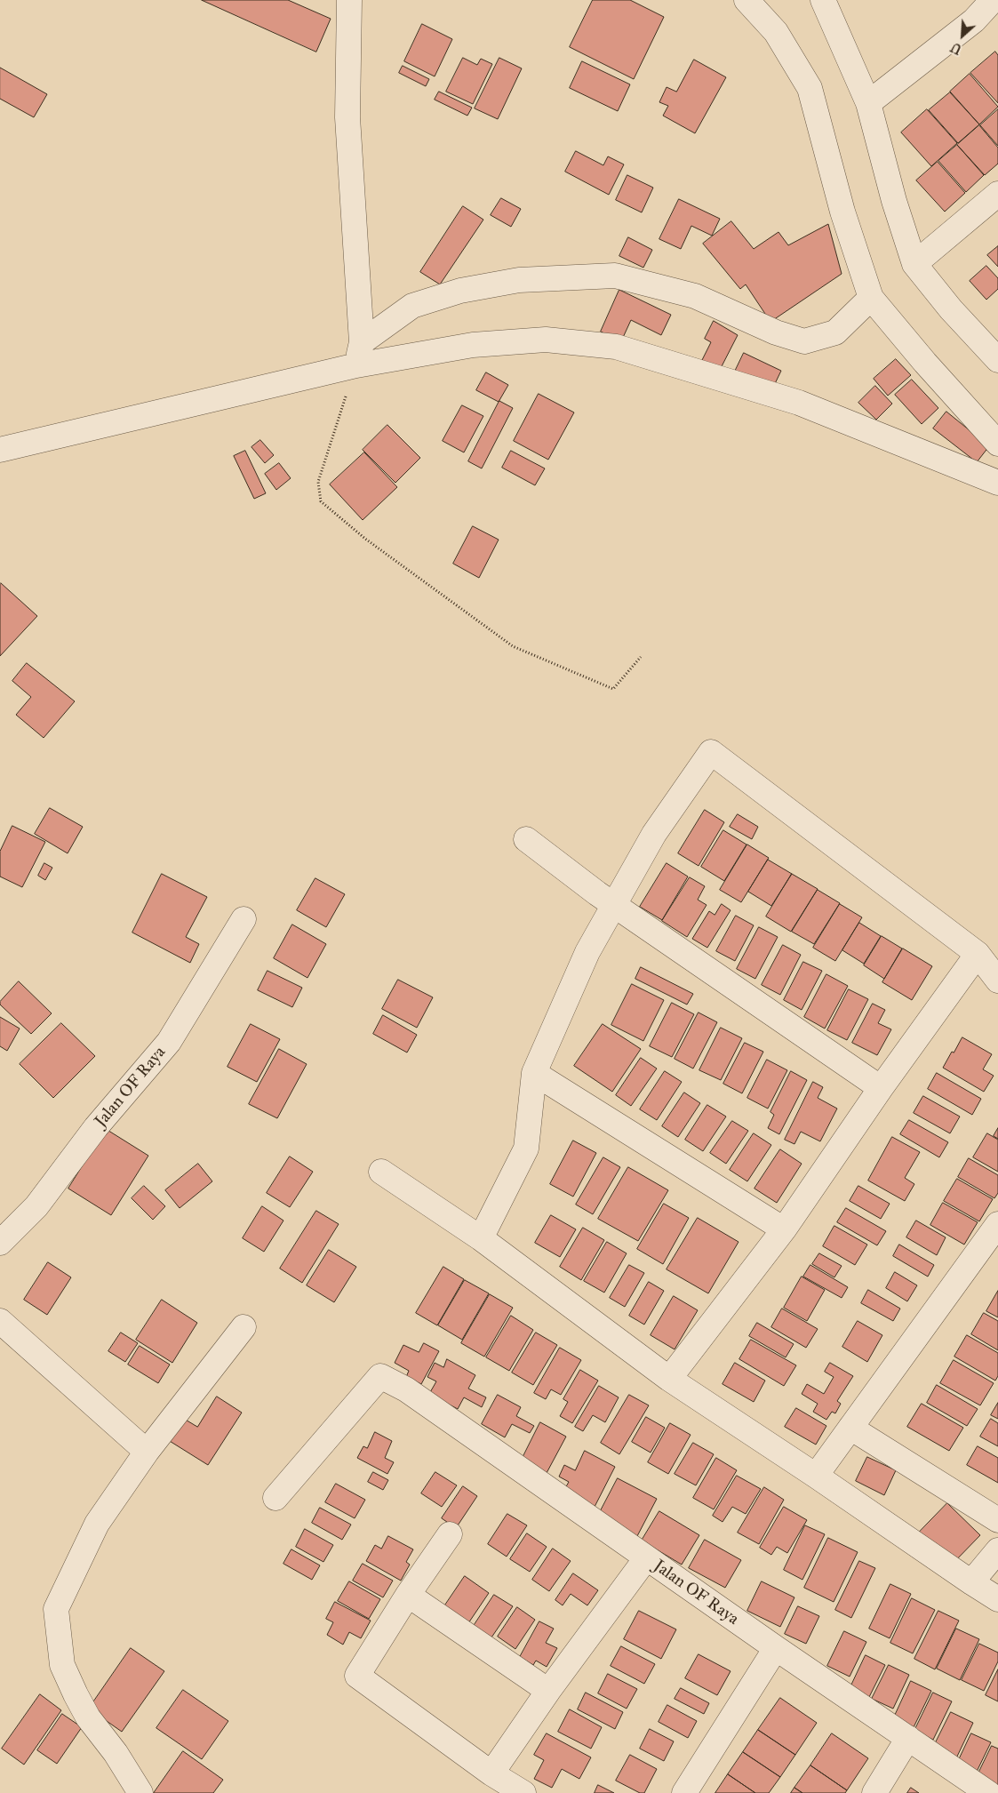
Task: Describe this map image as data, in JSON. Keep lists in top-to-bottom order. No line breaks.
{"streets":{"street":["Jalan OF Raya"]},"north":"bottom left"}
